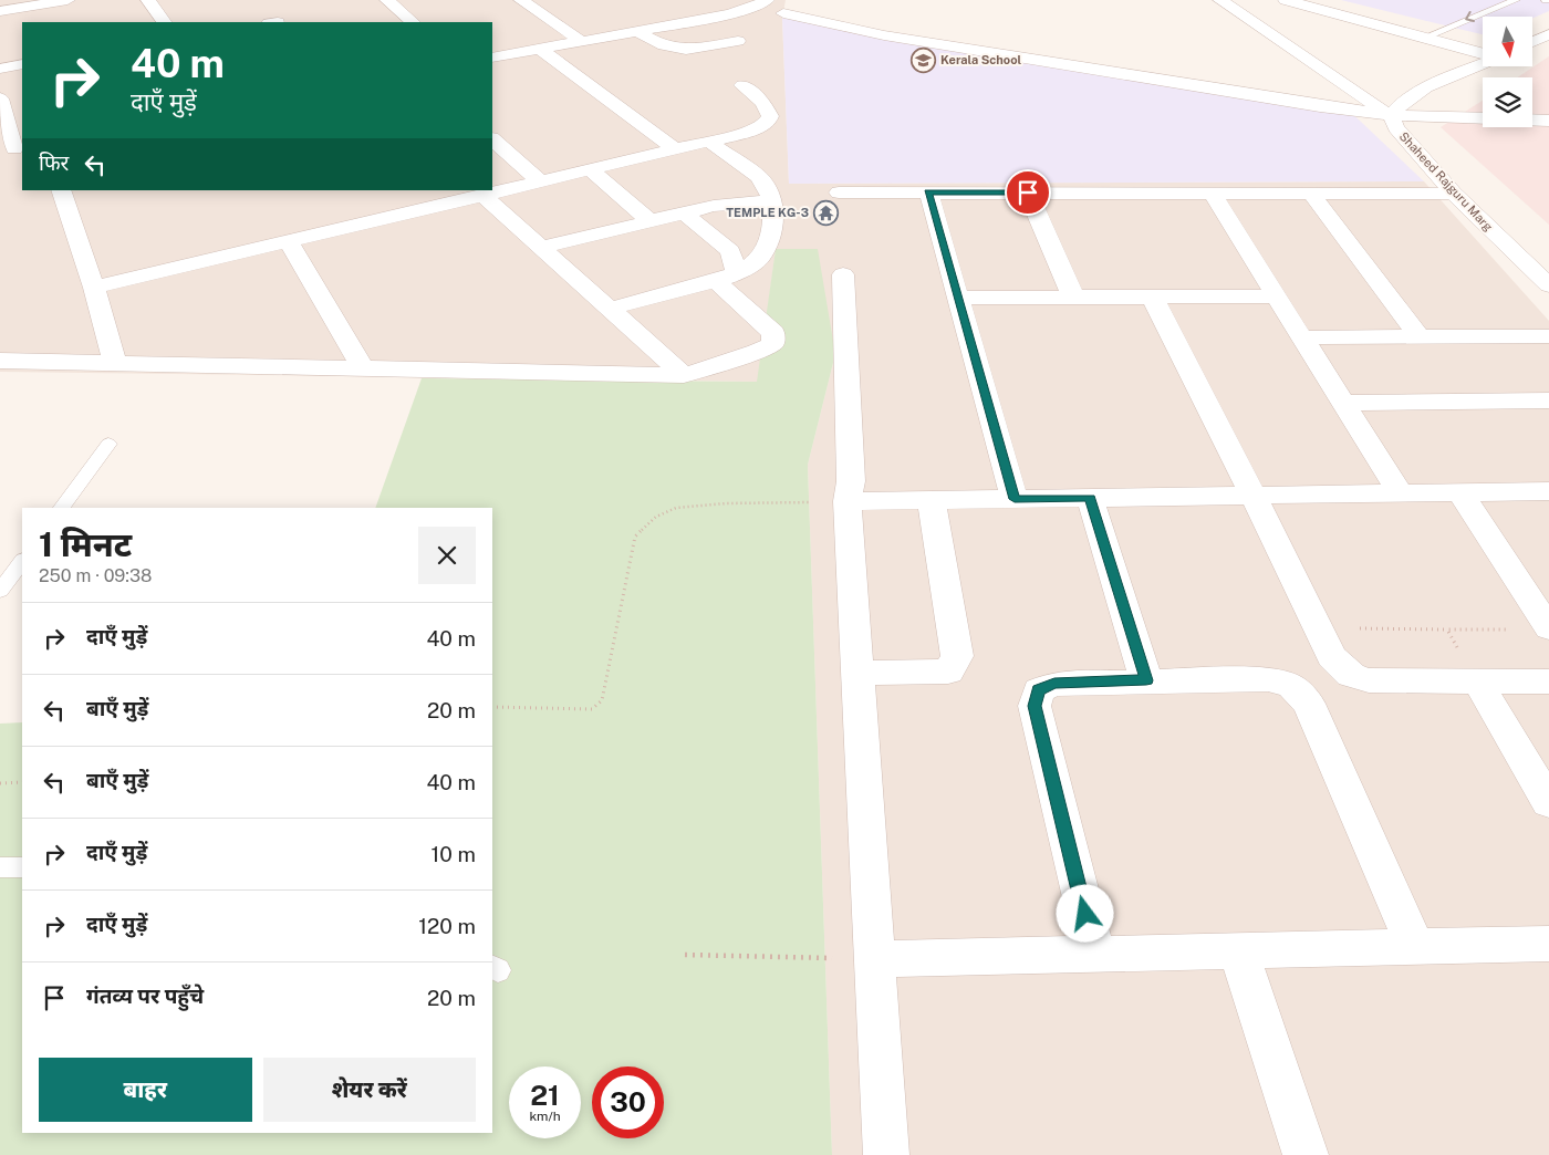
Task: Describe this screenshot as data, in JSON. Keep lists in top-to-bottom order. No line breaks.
{"streets":{"street":["Shaheed Rajguru Marg"]},"places":{"school or university":["Kerala School"],"temple":["TEMPLE KG-3"]},"north":"bottom","page":{"turn":["40 m","दाएँ मुड़ें"],"then":"फिर","heading":["1 मिनट","250 m · 09:38"],"list":[{"name":"दाएँ मुड़ें","value":"40 m"},{"name":"बाएँ मुड़ें","value":"20 m"},{"name":"बाएँ मुड़ें","value":"40 m"},{"name":"दाएँ मुड़ें","value":"10 m"},{"name":"दाएँ मुड़ें","value":"120 m"},{"name":"गंतव्य पर पहुँचे","value":"20 m"}],"buttons":["बाहर","शेयर करें"],"speed":"21 km/h","limit":"30"}}
